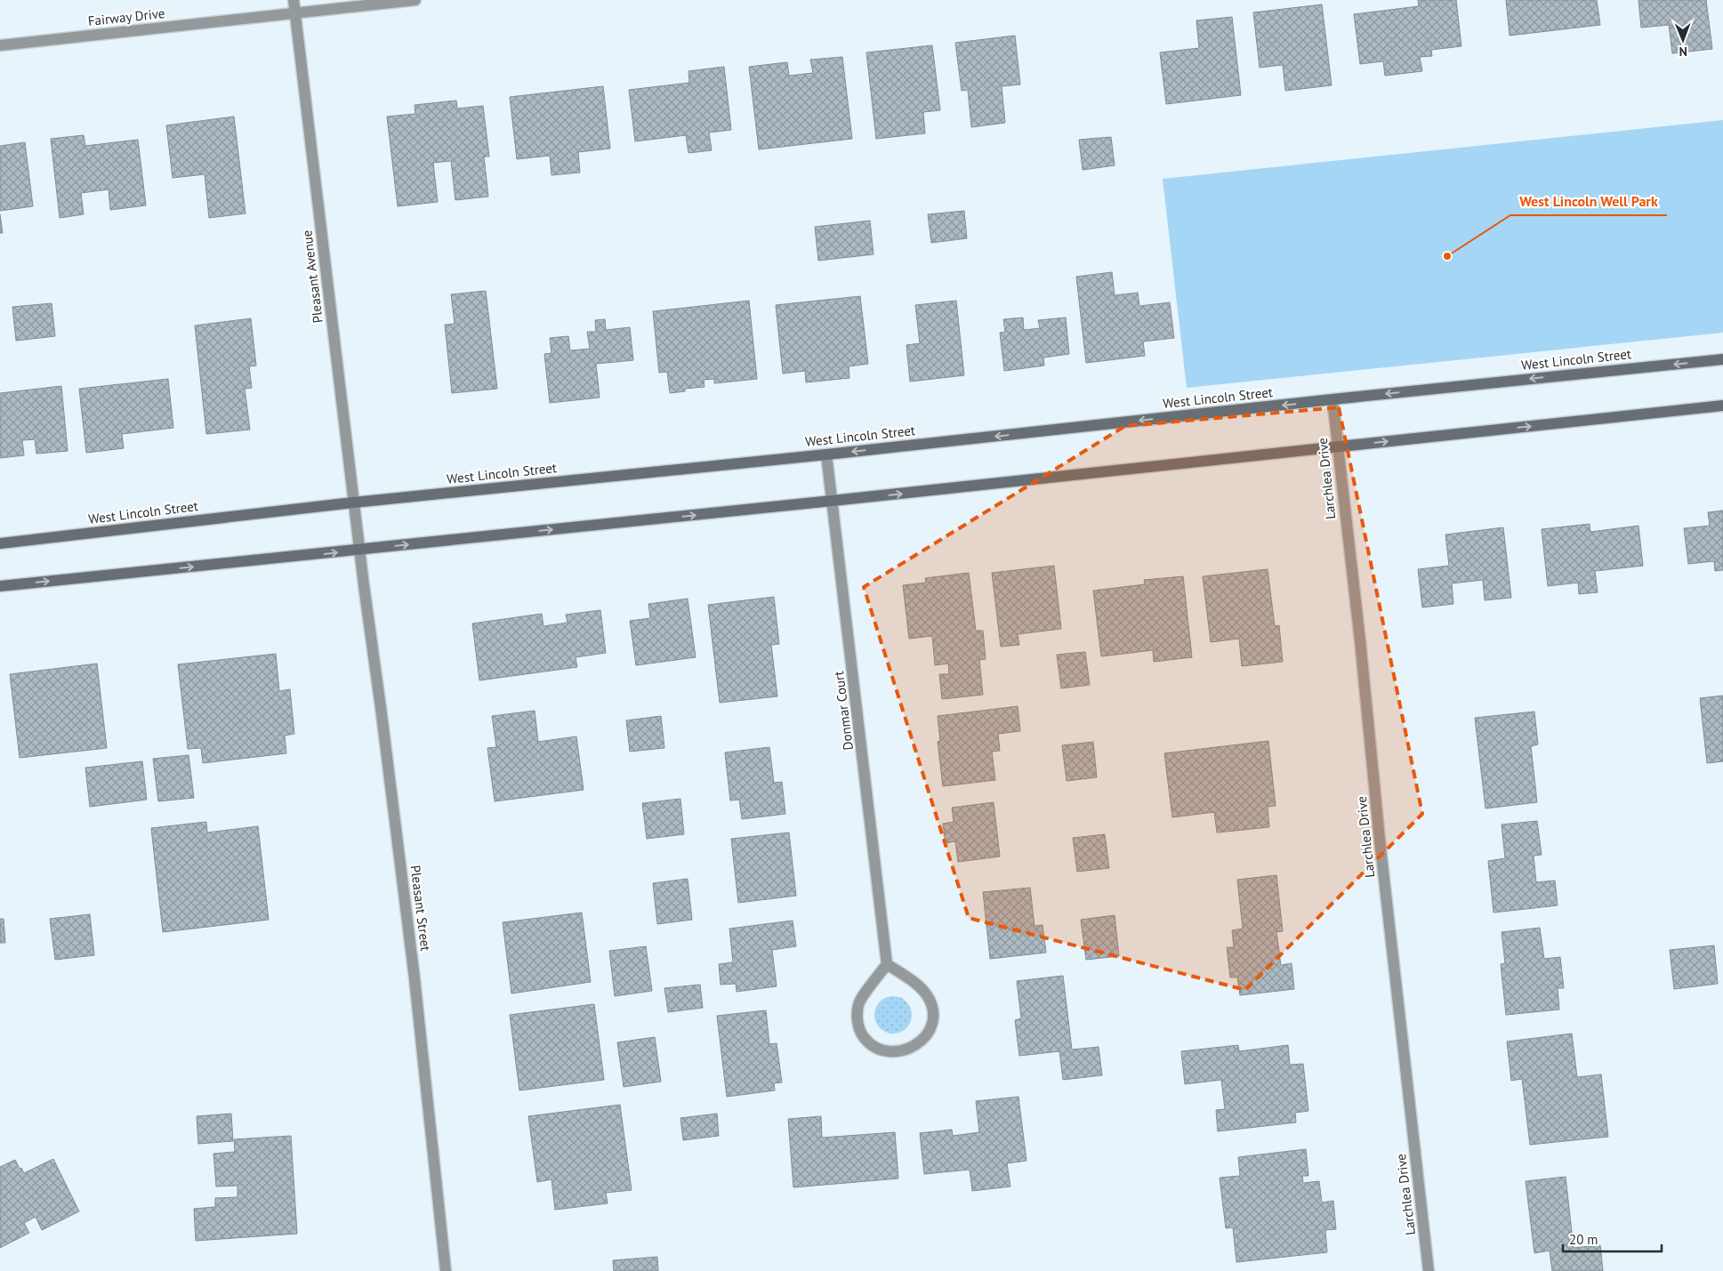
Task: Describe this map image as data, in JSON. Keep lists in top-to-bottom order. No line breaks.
{"streets":{"street":["Fairway Drive","Pleasant Avenue","West Lincoln Street","Larchlea Drive","Donmar Court","Pleasant Street"]},"crossings":[["Fairway Drive","Pleasant Avenue"],["Pleasant Avenue","West Lincoln Street"],["Pleasant Avenue","Pleasant Street"],["West Lincoln Street","Larchlea Drive"],["West Lincoln Street","Donmar Court"]],"places":["West Lincoln Well Park"],"scale_bar":"20 m","north":"bottom"}
